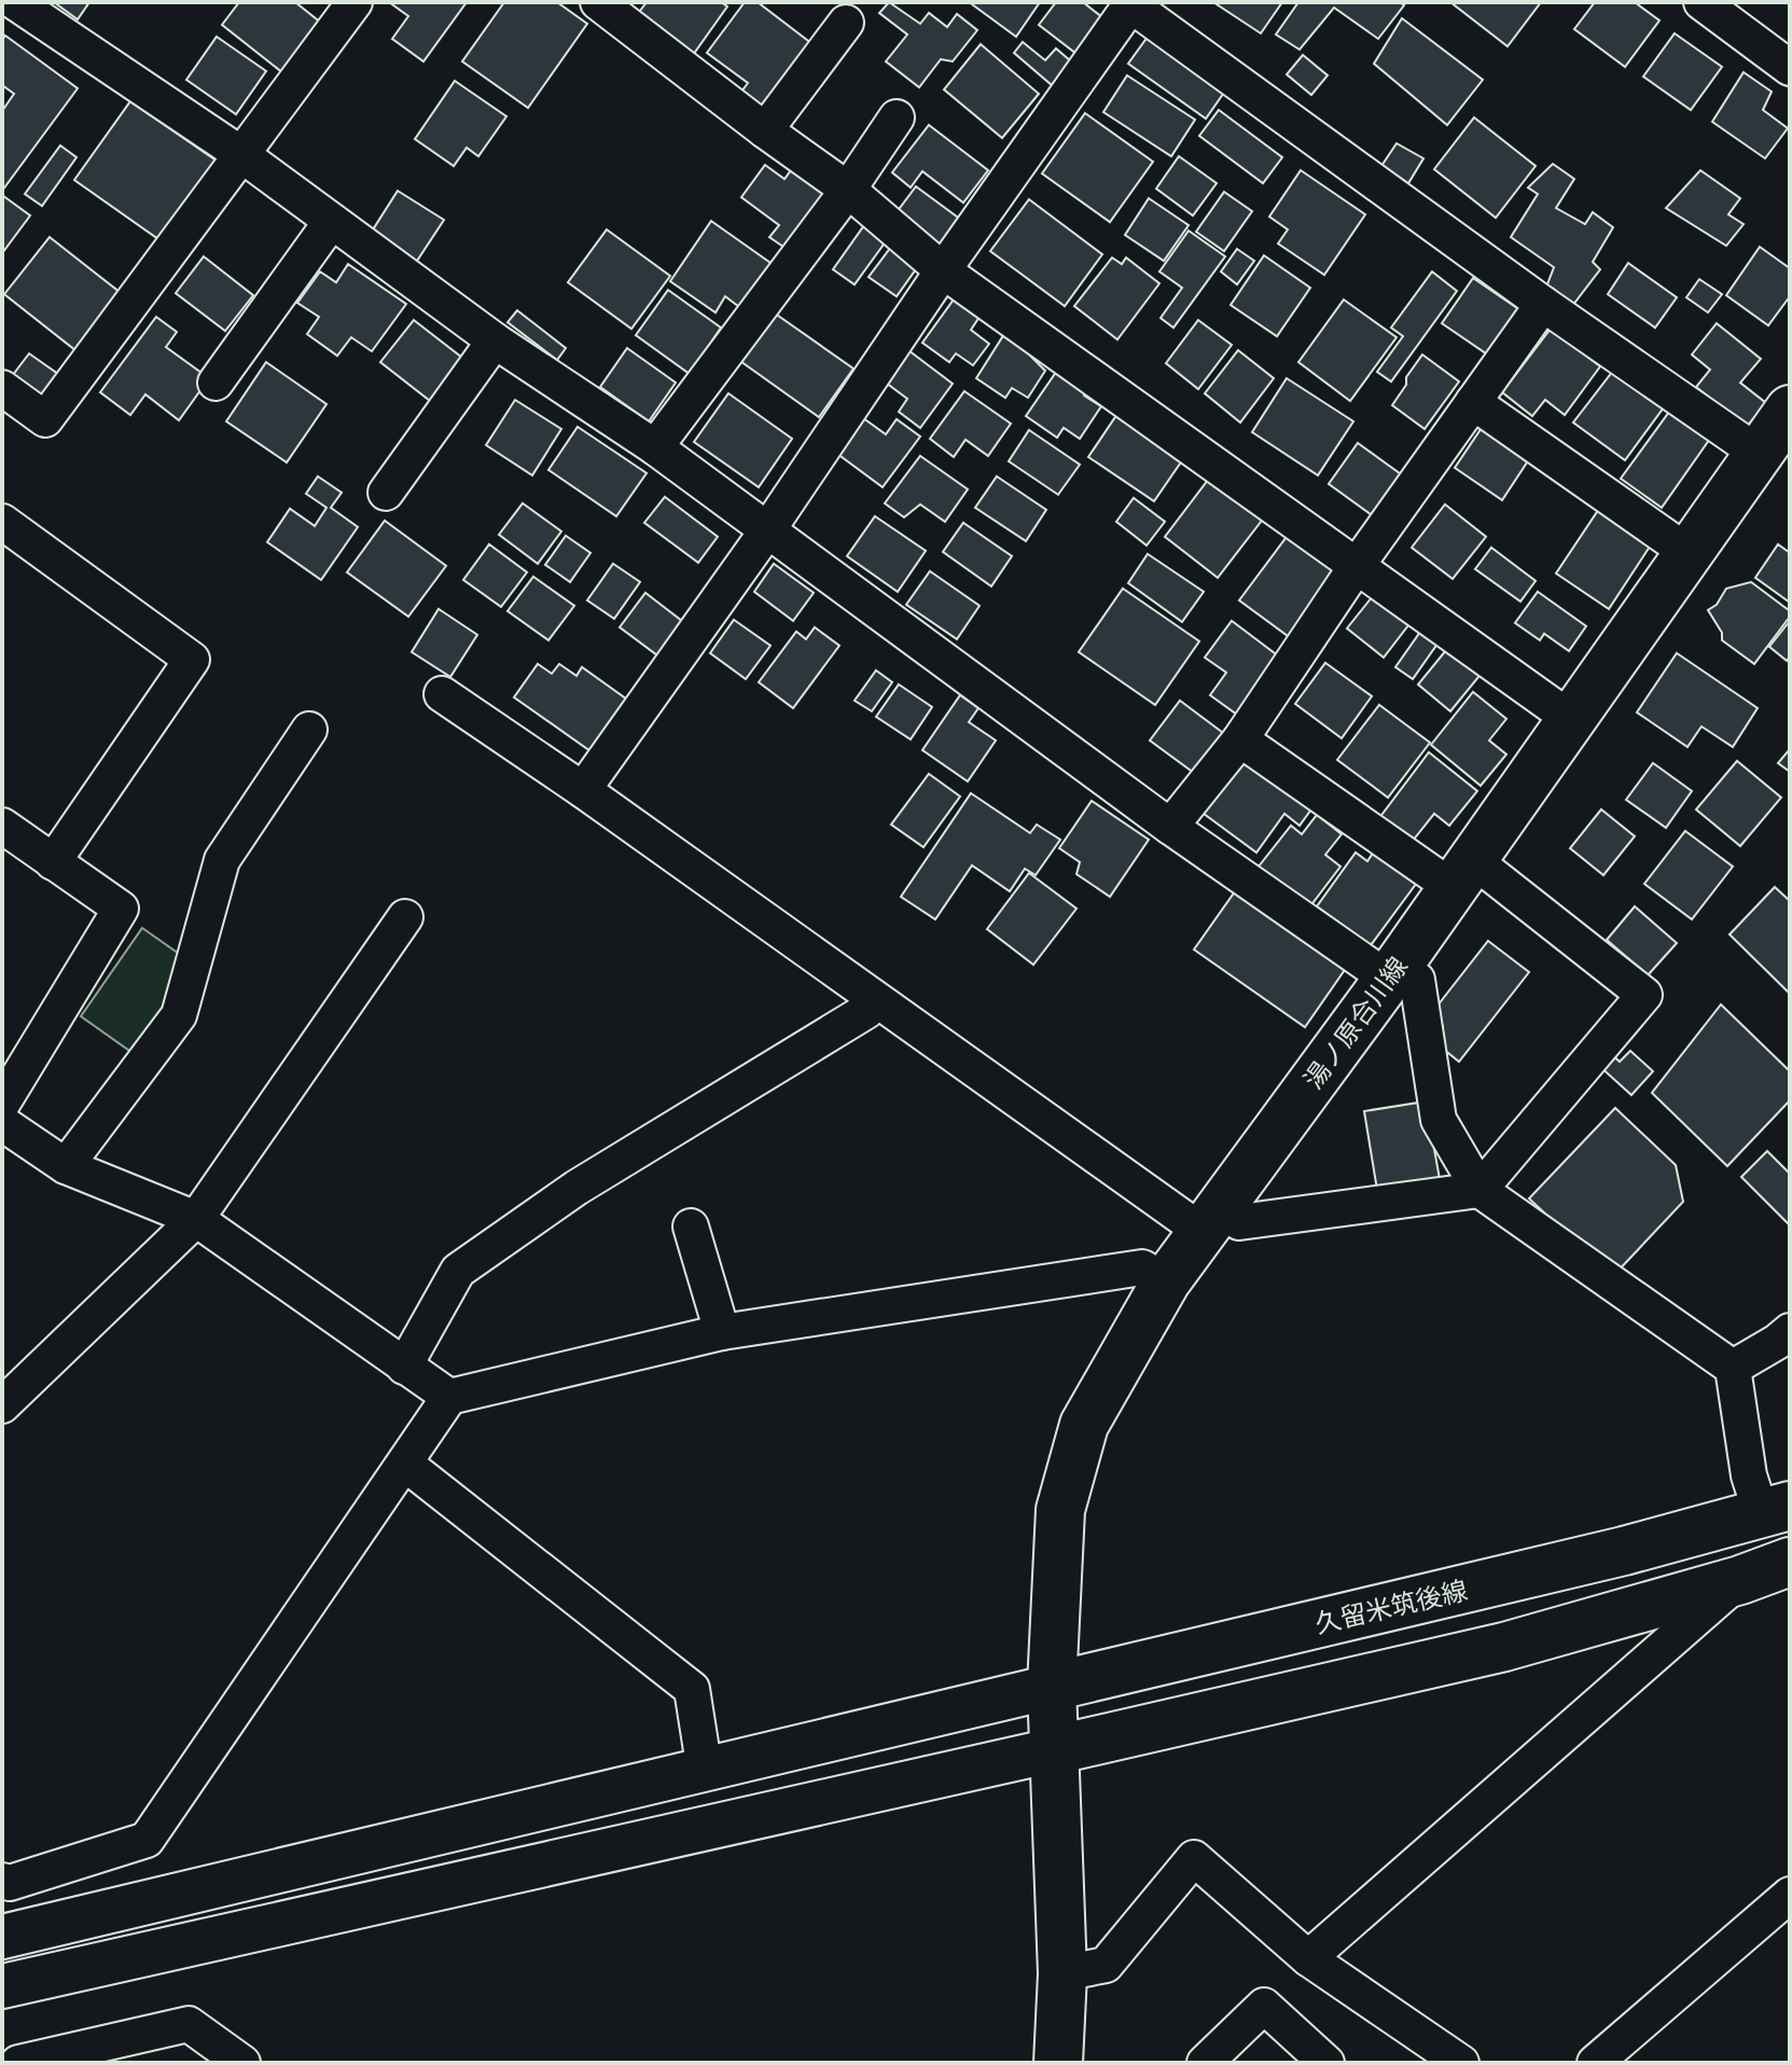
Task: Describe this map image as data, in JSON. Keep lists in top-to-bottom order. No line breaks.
{"streets":{"main road":["湯ノ原合川線","久留米筑後線"]},"crossings":[["湯ノ原合川線","久留米筑後線"]]}
